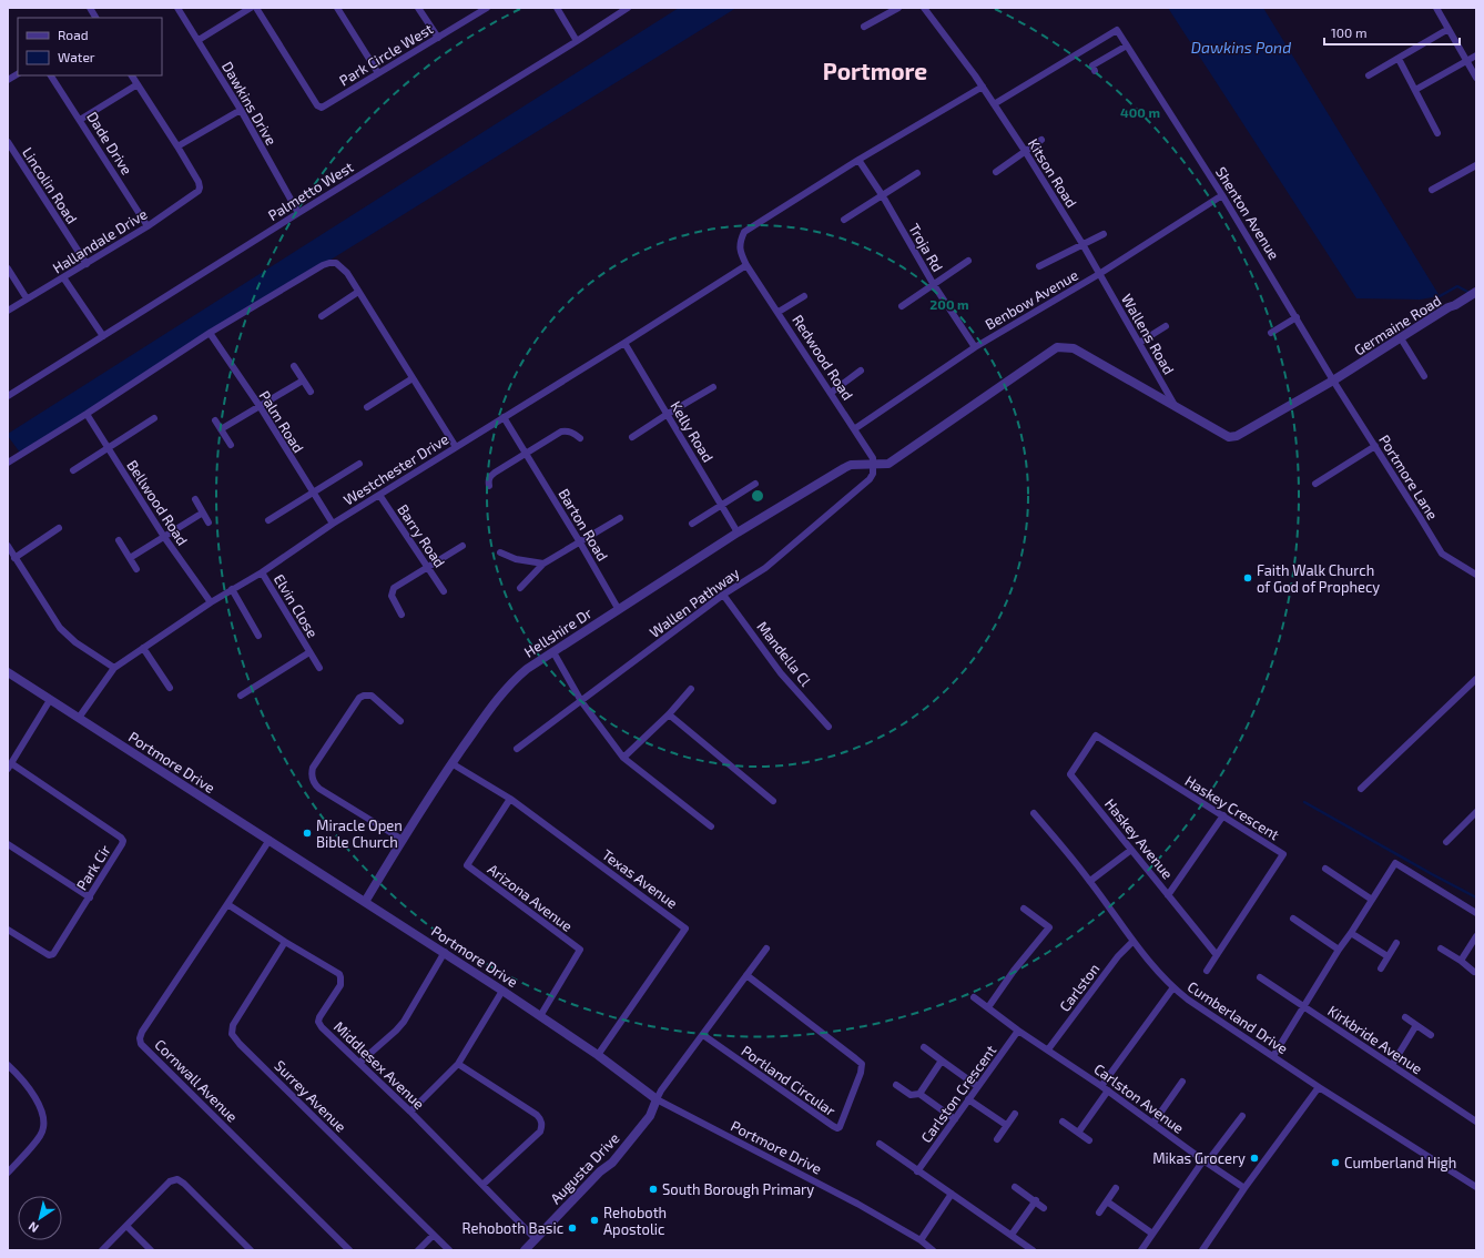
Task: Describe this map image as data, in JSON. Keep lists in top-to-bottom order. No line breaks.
{"streets":{"street":["Park Circle West","Dawkins Drive","Dade Drive","Kitson Road","Lincolin Road","Palmetto West","Shenton Avenue","Hallandale Drive","Troja Rd","Benbow Avenue","Germaine Road","Wallens Road","Redwood Road","Palm Road","Kelly Road","Westchester Drive","Portmore Lane","Bellwood Road","Barton Road","Barry Road","Wallen Pathway","Elvin Close","Hellshire Dr","Mandella Cl","Portmore Drive","Haskey Crescent","Haskey Avenue","Park Cir","Texas Avenue","Arizona Avenue","Carlston","Cumberland Drive","Kirkbride Avenue","Middlesex Avenue","Cornwall Avenue","Portland Circular","Carlston Crescent","Surrey Avenue","Carlston Avenue","Augusta Drive"]},"crossings":[["Dawkins Drive","Palmetto West"],["Dade Drive","Hallandale Drive"],["Kitson Road","Shenton Avenue"],["Kitson Road","Benbow Avenue"],["Kitson Road","Wallens Road"],["Kitson Road","Redwood Road"],["Lincolin Road","Hallandale Drive"],["Shenton Avenue","Benbow Avenue"],["Shenton Avenue","Germaine Road"],["Shenton Avenue","Portmore Lane"],["Troja Rd","Benbow Avenue"],["Troja Rd","Redwood Road"],["Benbow Avenue","Wallens Road"],["Benbow Avenue","Redwood Road"],["Germaine Road","Portmore Lane"],["Redwood Road","Westchester Drive"],["Redwood Road","Wallen Pathway"],["Redwood Road","Hellshire Dr"],["Palm Road","Westchester Drive"],["Kelly Road","Westchester Drive"],["Kelly Road","Hellshire Dr"],["Westchester Drive","Bellwood Road"],["Westchester Drive","Barton Road"],["Westchester Drive","Barry Road"],["Westchester Drive","Elvin Close"],["Westchester Drive","Portmore Drive"],["Barton Road","Hellshire Dr"],["Wallen Pathway","Hellshire Dr"],["Wallen Pathway","Mandella Cl"],["Hellshire Dr","Portmore Drive"],["Hellshire Dr","Texas Avenue"],["Portmore Drive","Texas Avenue"],["Portmore Drive","Arizona Avenue"],["Portmore Drive","Cornwall Avenue"],["Portmore Drive","Augusta Drive"],["Haskey Crescent","Haskey Avenue"],["Texas Avenue","Arizona Avenue"],["Carlston","Cumberland Drive"],["Carlston","Carlston Avenue"],["Middlesex Avenue","Cornwall Avenue"],["Middlesex Avenue","Surrey Avenue"],["Middlesex Avenue","Augusta Drive"],["Carlston Crescent","Carlston Avenue"]],"districts":["Portmore"],"water":["Dawkins Pond"],"places":["Faith Walk Church of God of Prophecy","Miracle Open Bible Church","Mikas Grocery","Cumberland High","South Borough Primary","Rehoboth Apostolic","Rehoboth Basic"],"legend":["Road","Water"],"scale_bar":"100 m","north":"bottom left","rings":["400 m","200 m"]}
